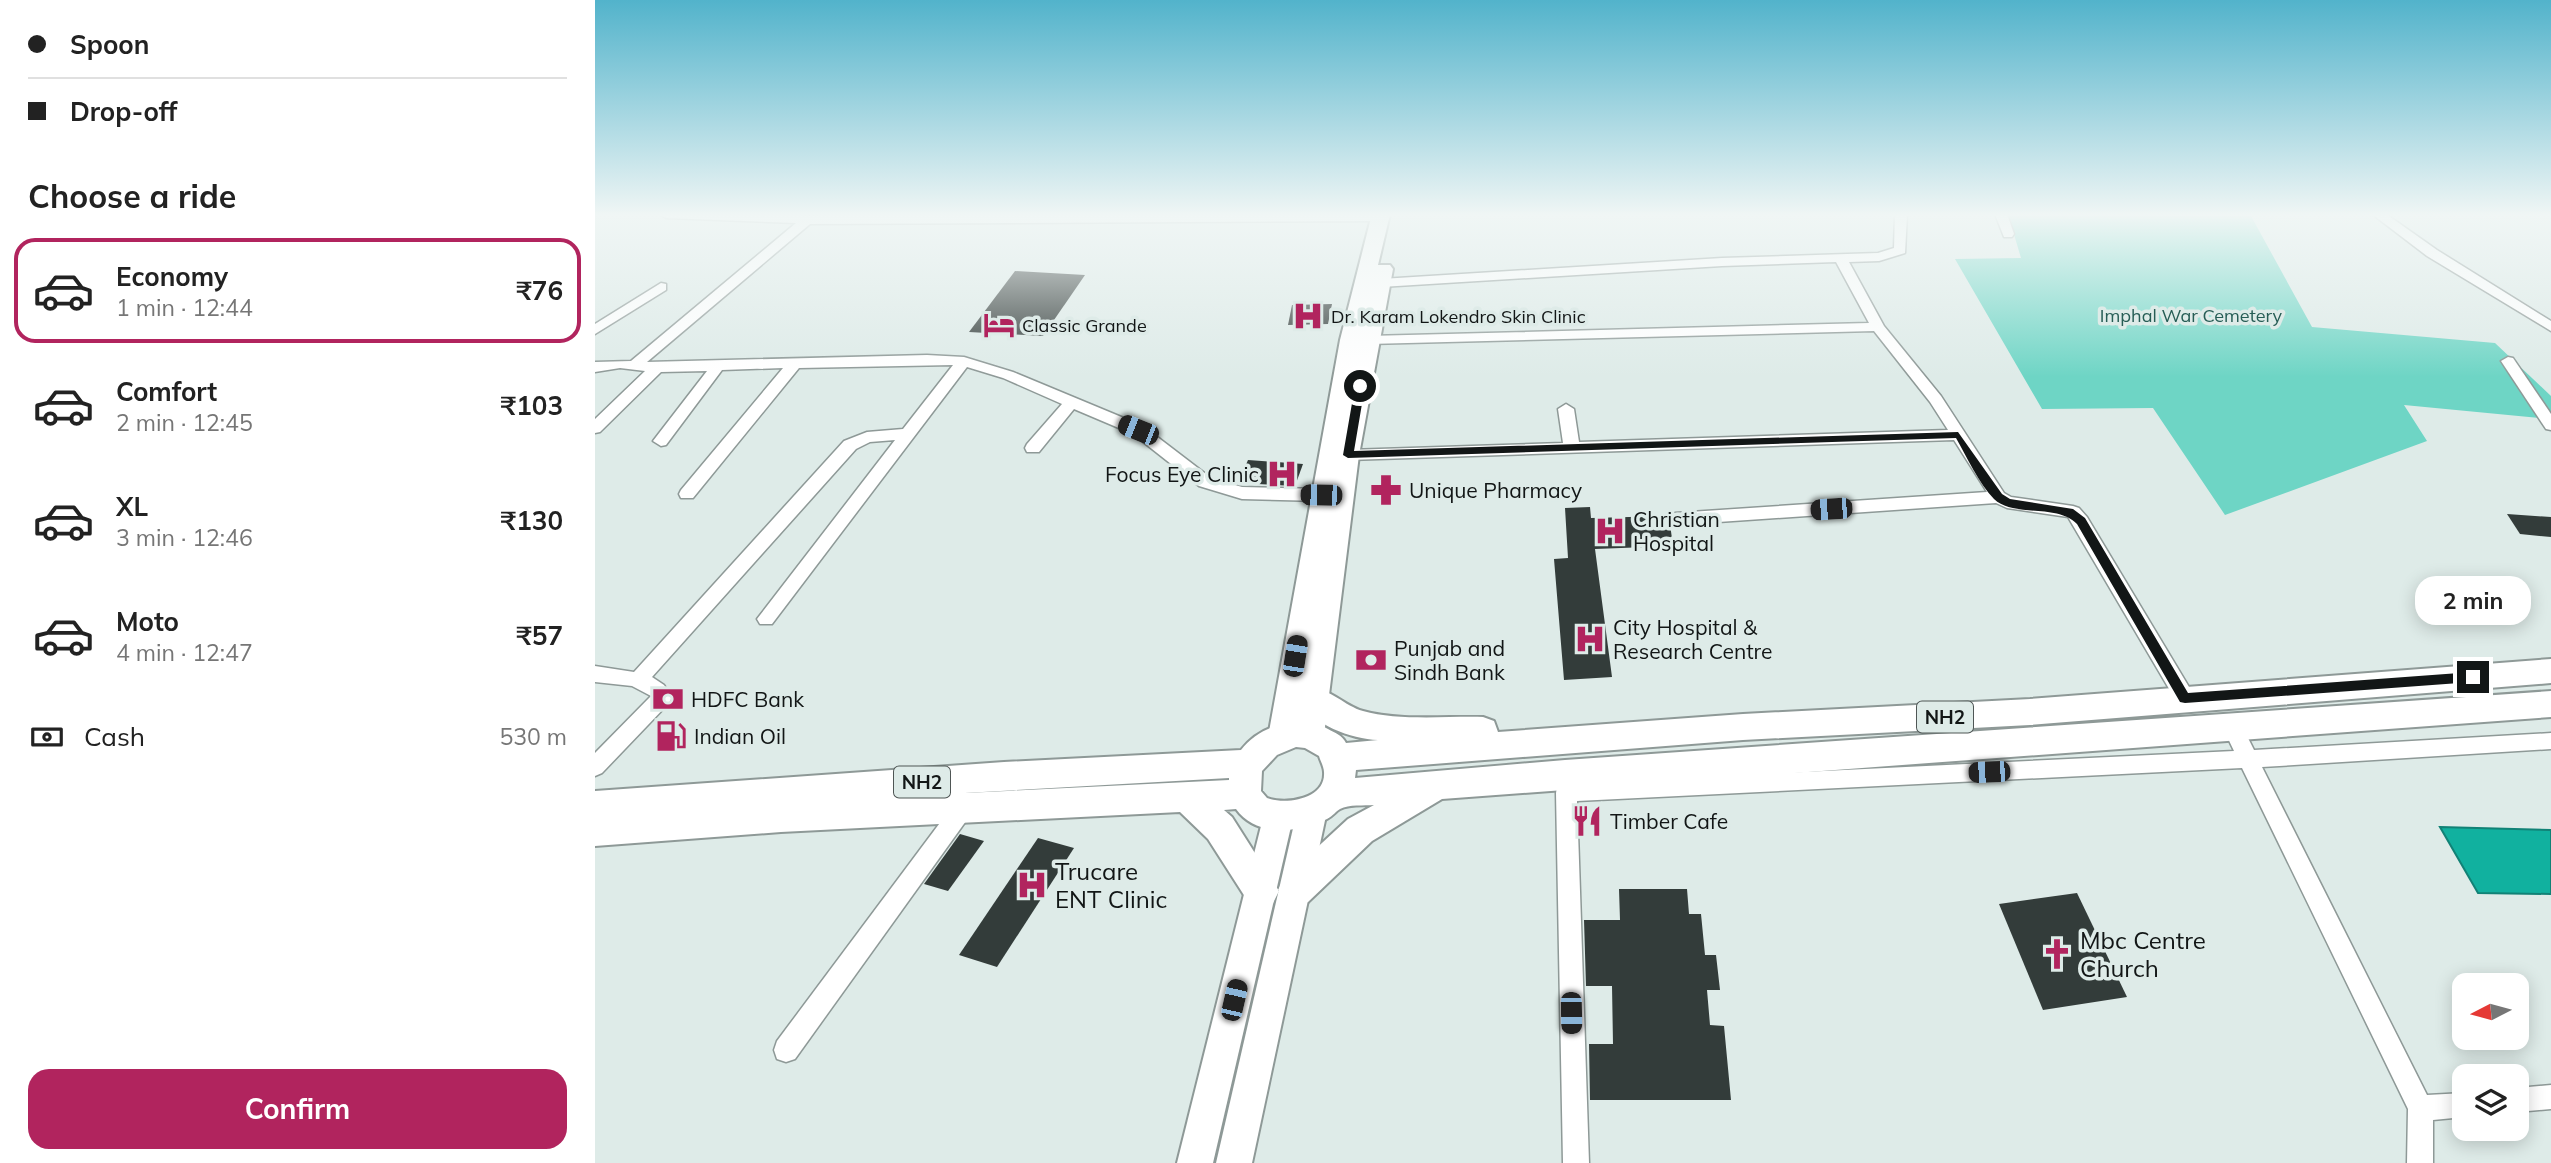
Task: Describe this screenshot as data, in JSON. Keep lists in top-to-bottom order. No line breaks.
{"streets":{"highway":["NH2"]},"parks":["Imphal War Cemetery"],"places":{"hospital":["Dr. Karam Lokendro Skin Clinic","Focus Eye Clinic","Christian Hospital","City Hospital & Research Centre","Trucare ENT Clinic"],"hotel":["Classic Grande"],"pharmacy":["Unique Pharmacy"],"bank":["Punjab and Sindh Bank","HDFC Bank"],"fuel station":["Indian Oil"],"restaurant":["Timber Cafe"],"church":["Mbc Centre Church"]},"north":"left","page":{"banner":["Spoon","Drop-off"],"heading":"Choose a ride","list":[{"name":"Economy","note":"1 min · 12:44","value":"₹76"},{"name":"Comfort","note":"2 min · 12:45","value":"₹103"},{"name":"XL","note":"3 min · 12:46","value":"₹130"},{"name":"Moto","note":"4 min · 12:47","value":"₹57"}],"bubble":"2 min","pay":["Cash","530 m"],"buttons":"Confirm"}}
